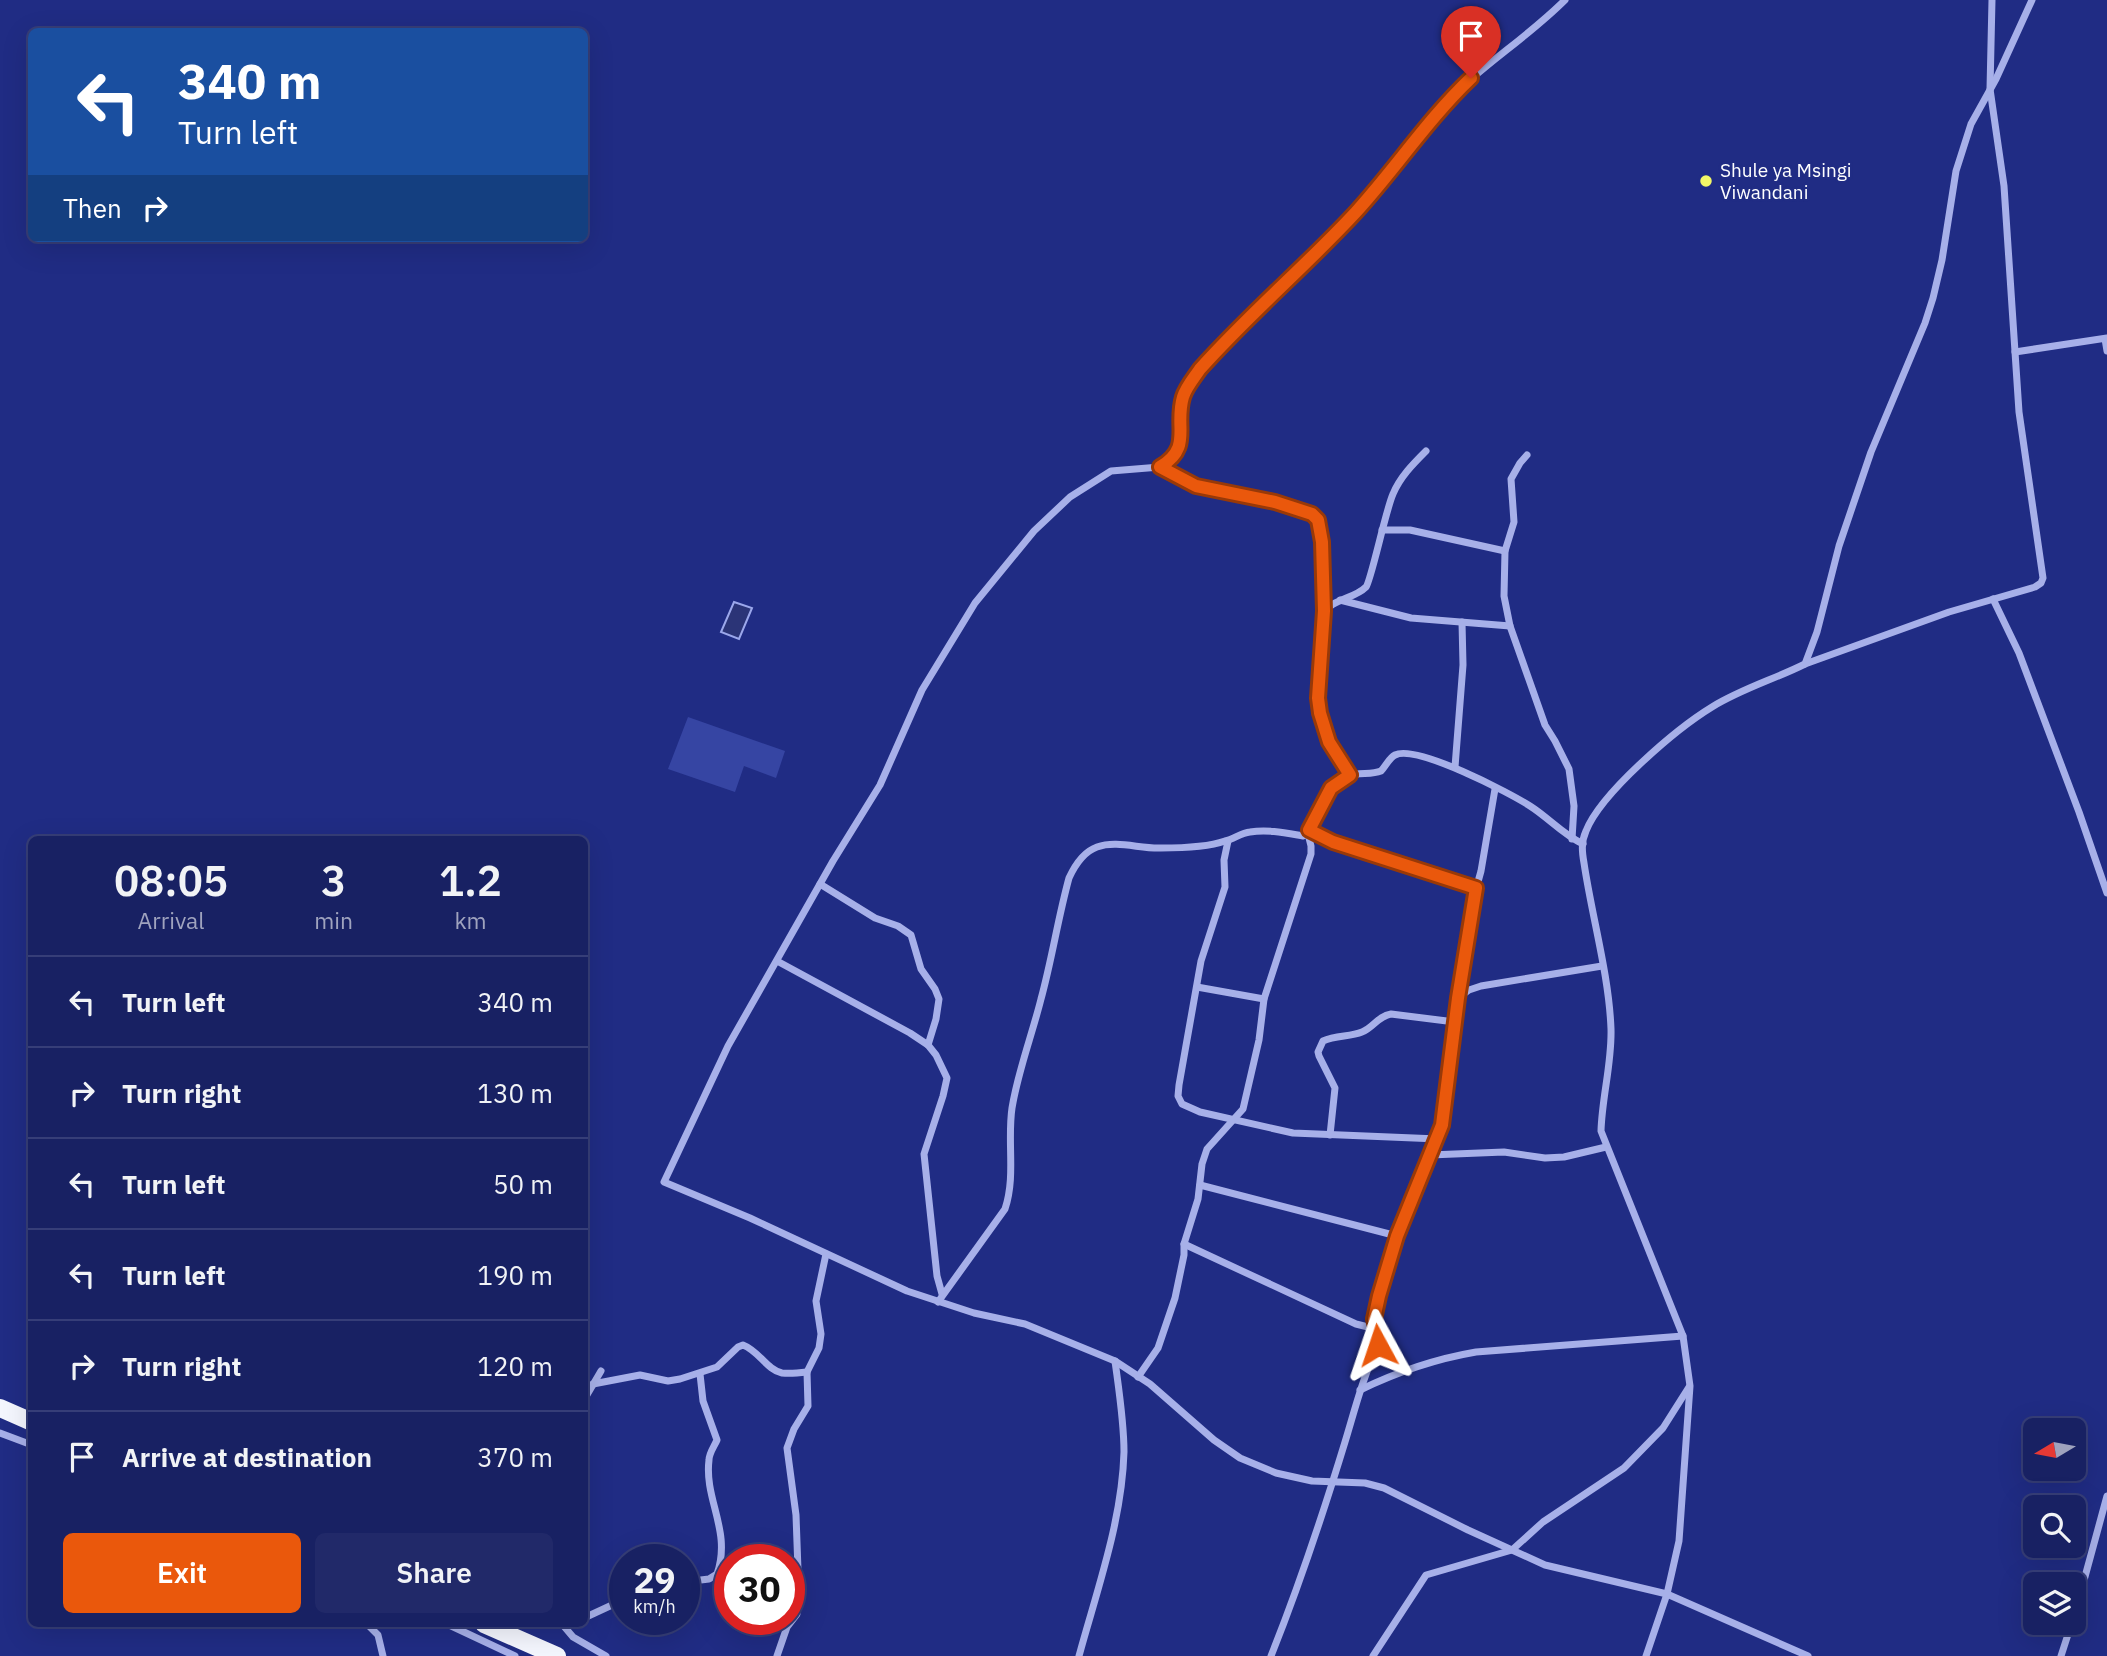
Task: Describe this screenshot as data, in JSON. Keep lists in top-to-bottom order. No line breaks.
{"places":["Shule ya Msingi Viwandani"],"north":"left","page":{"turn":["340 m","Turn left"],"then":"Then","eta":["08:05","Arrival","3","min","1.2","km"],"list":[{"name":"Turn left","value":"340 m"},{"name":"Turn right","value":"130 m"},{"name":"Turn left","value":"50 m"},{"name":"Turn left","value":"190 m"},{"name":"Turn right","value":"120 m"},{"name":"Arrive at destination","value":"370 m"}],"buttons":["Exit","Share"],"speed":"29 km/h","limit":"30"}}
